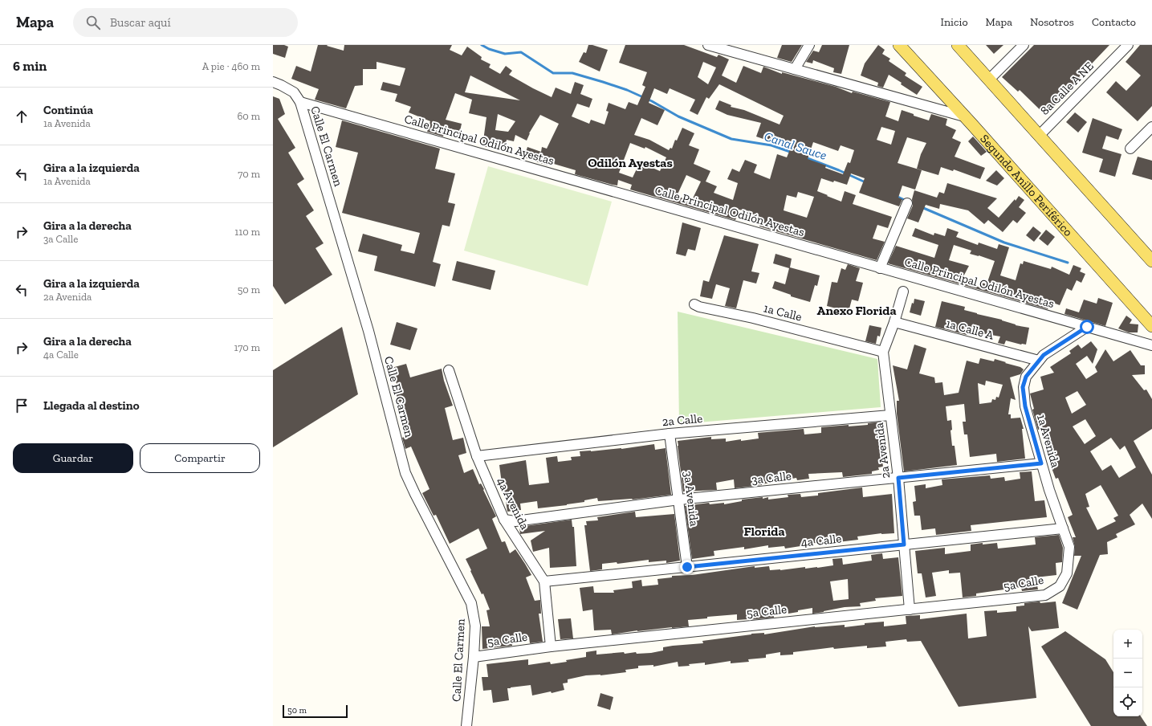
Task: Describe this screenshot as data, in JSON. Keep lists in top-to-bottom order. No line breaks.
{"streets":{"main road":["Segundo Anillo Periférico"],"street":["8a Calle A NE","Calle Principal Odilón Ayestas","Calle El Carmen","1a Calle","1a Calle A","2a Calle","1a Avenida","2a Avenida","3a Calle","3a Avenida","4a Avenida","4a Calle","5a Calle"]},"crossings":[["Calle Principal Odilón Ayestas","Calle El Carmen"],["Calle Principal Odilón Ayestas","1a Avenida"],["Calle El Carmen","5a Calle"],["1a Calle","2a Avenida"],["1a Calle A","1a Avenida"],["1a Calle A","2a Avenida"],["2a Calle","2a Avenida"],["2a Calle","3a Avenida"],["2a Calle","4a Avenida"],["1a Avenida","3a Calle"],["1a Avenida","4a Calle"],["1a Avenida","5a Calle"],["2a Avenida","3a Calle"],["2a Avenida","4a Calle"],["2a Avenida","5a Calle"],["3a Calle","3a Avenida"],["3a Calle","4a Avenida"],["3a Avenida","4a Calle"],["4a Avenida","4a Calle"],["4a Avenida","5a Calle"]],"districts":["Odilón Ayestas","Anexo Florida","Florida"],"water":["Canal Sauce"],"scale_bar":"50 m","page":{"header":"Mapa","search":"Buscar aquí","nav":["Inicio","Mapa","Nosotros","Contacto"],"heading":["6 min","A pie · 460 m"],"list":[["Continúa","1a Avenida","60 m"],["Gira a la izquierda","1a Avenida","70 m"],["Gira a la derecha","3a Calle","110 m"],["Gira a la izquierda","2a Avenida","50 m"],["Gira a la derecha","4a Calle","170 m"],"Llegada al destino"],"buttons":["Guardar","Compartir"],"map_buttons":["+","−"],"scale":"50 m"}}
